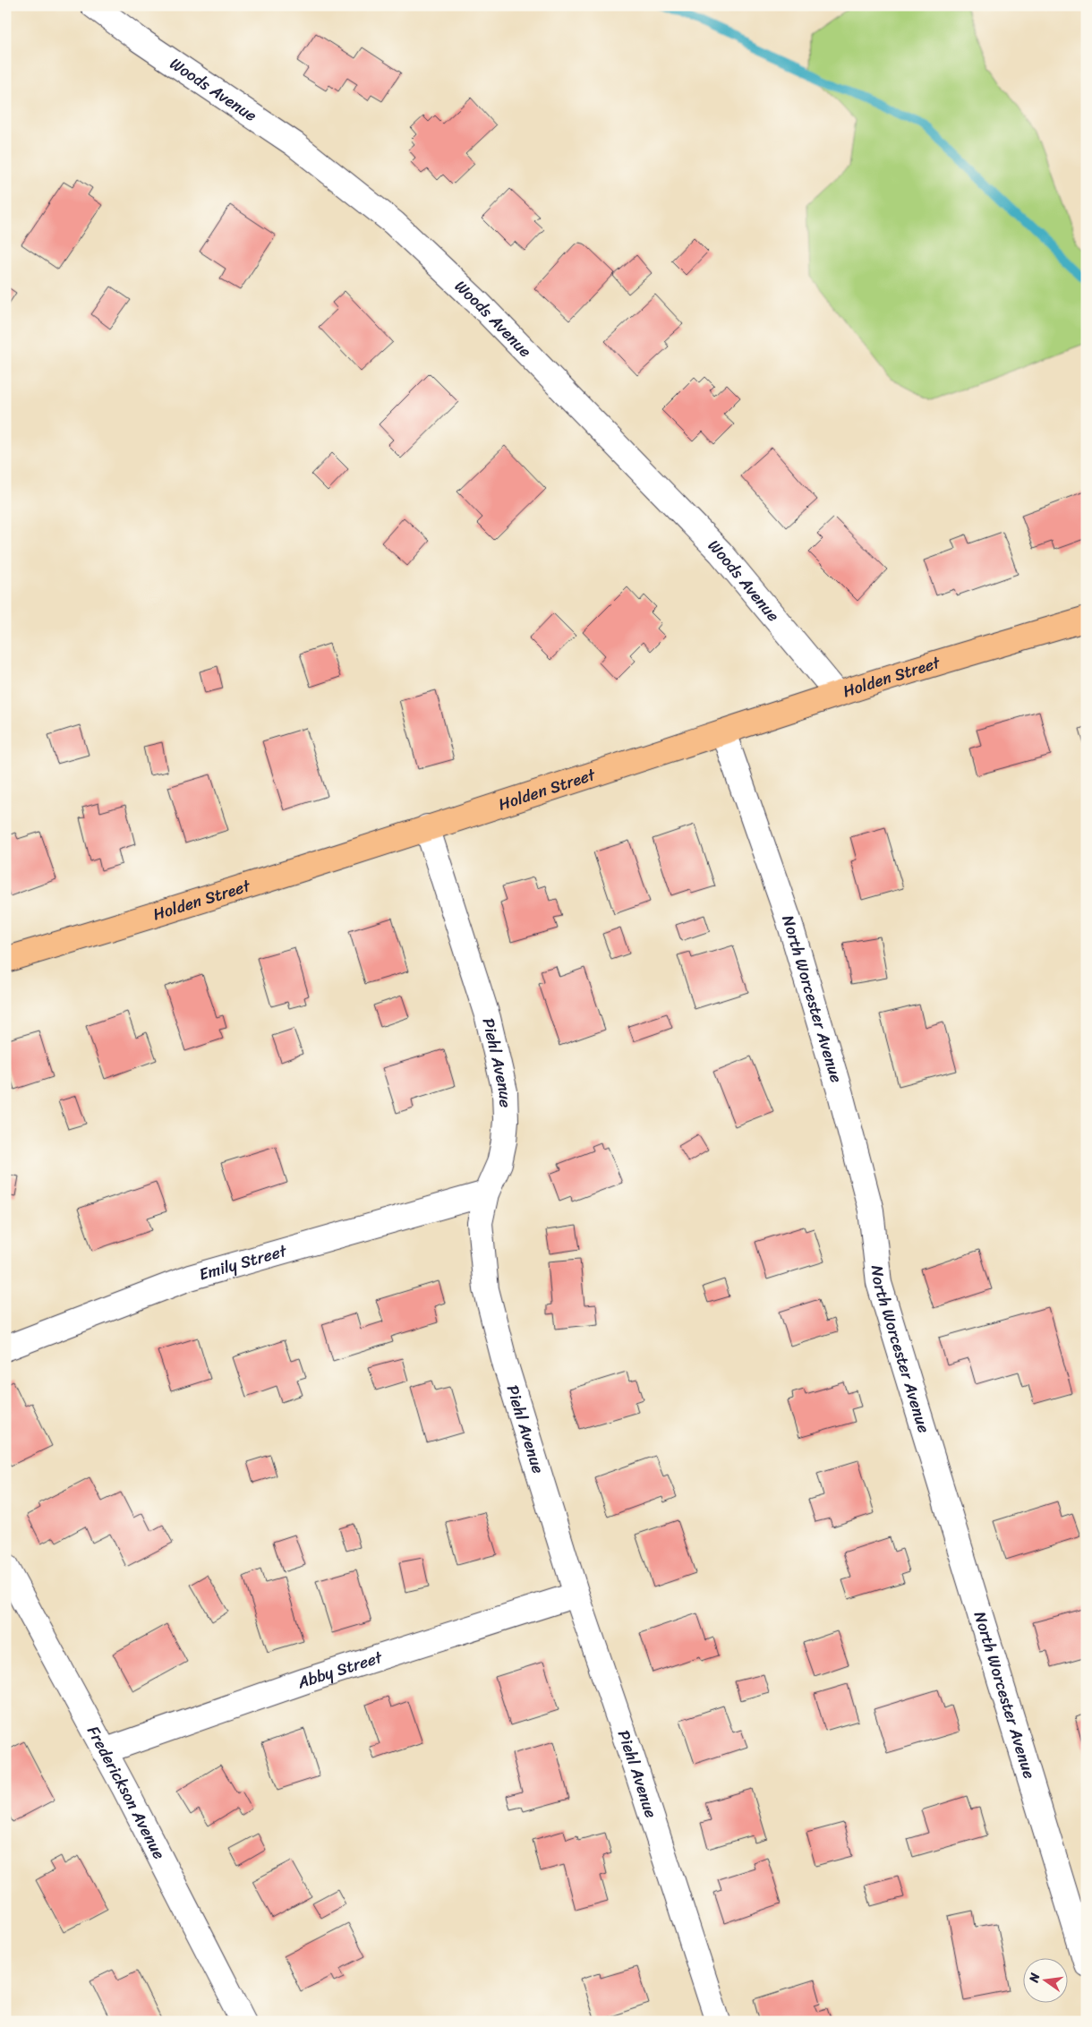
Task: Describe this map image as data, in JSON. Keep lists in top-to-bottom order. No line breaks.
{"streets":{"main road":["Holden Street"],"street":["Woods Avenue","North Worcester Avenue","Piehl Avenue","Emily Street","Abby Street","Frederickson Avenue"]},"crossings":[["Woods Avenue","Holden Street"],["Holden Street","North Worcester Avenue"],["Holden Street","Piehl Avenue"],["Piehl Avenue","Emily Street"],["Piehl Avenue","Abby Street"],["Abby Street","Frederickson Avenue"]],"north":"left"}
